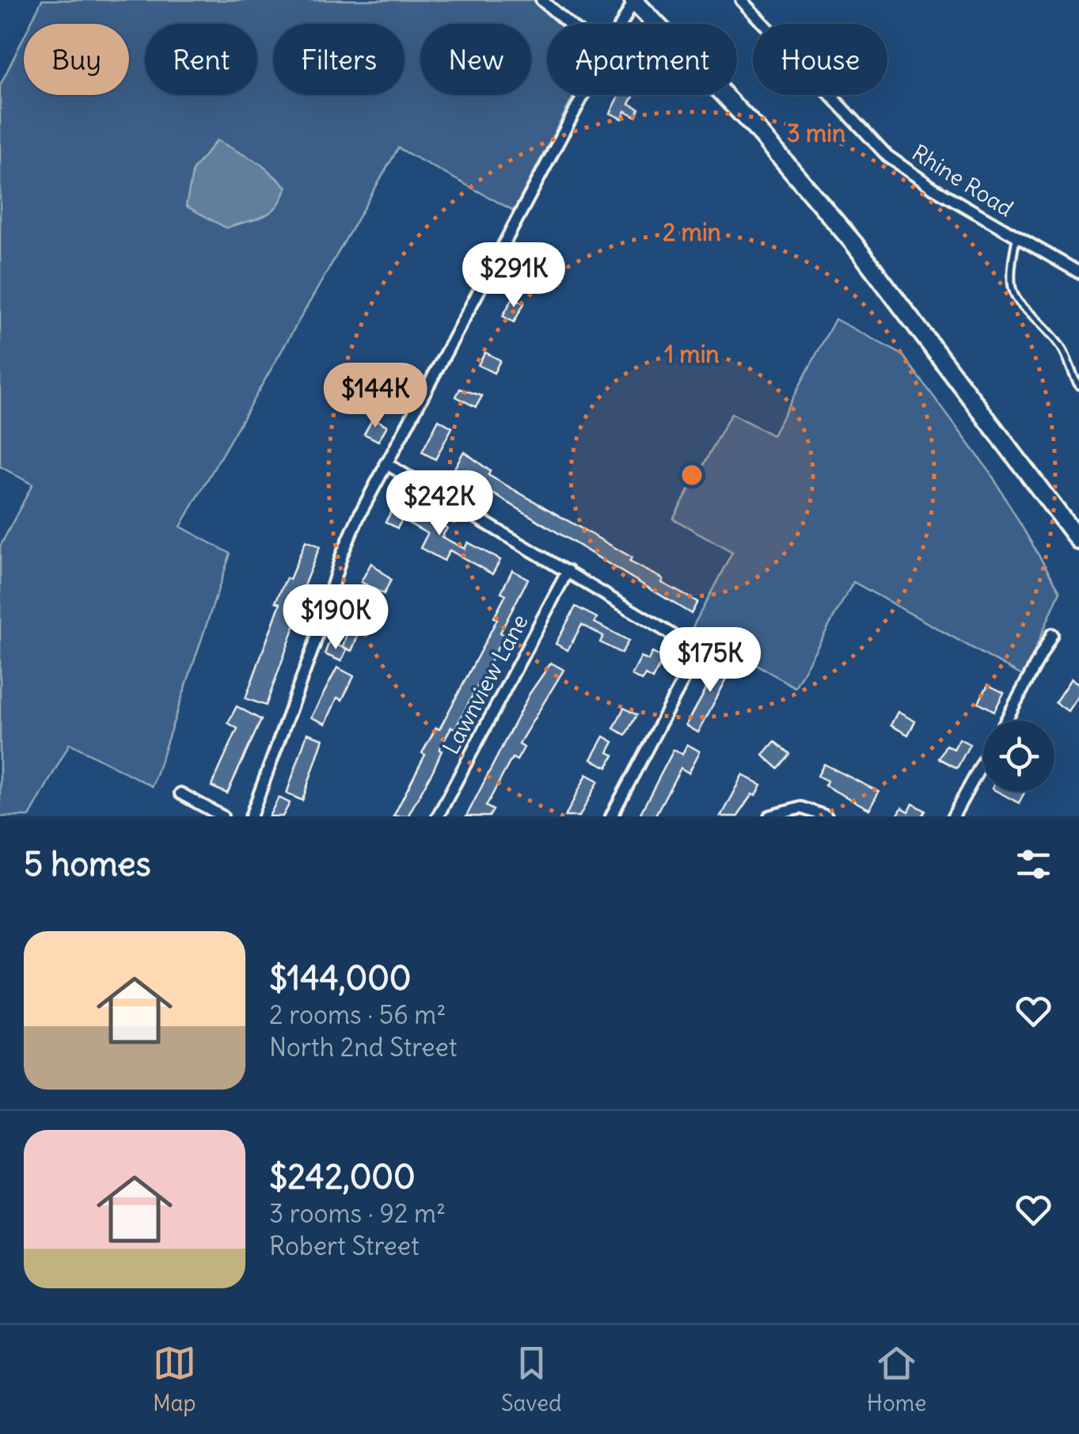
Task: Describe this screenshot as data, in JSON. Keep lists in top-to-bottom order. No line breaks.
{"streets":{"street":["Rhine Road","Lawnview Lane"]},"page":{"chip":["Buy","Rent","Filters","New","Apartment","House"],"price":["$291K","$144K","$242K","$190K","$175K"],"heading":"5 homes","list":[{"name":"$144,000","note":"2 rooms · 56 m² · North 2nd Street"},{"name":"$242,000","note":"3 rooms · 92 m² · Robert Street"}],"tabs":["Map","Saved","Home"]},"rings":["3 min","2 min","1 min"]}
